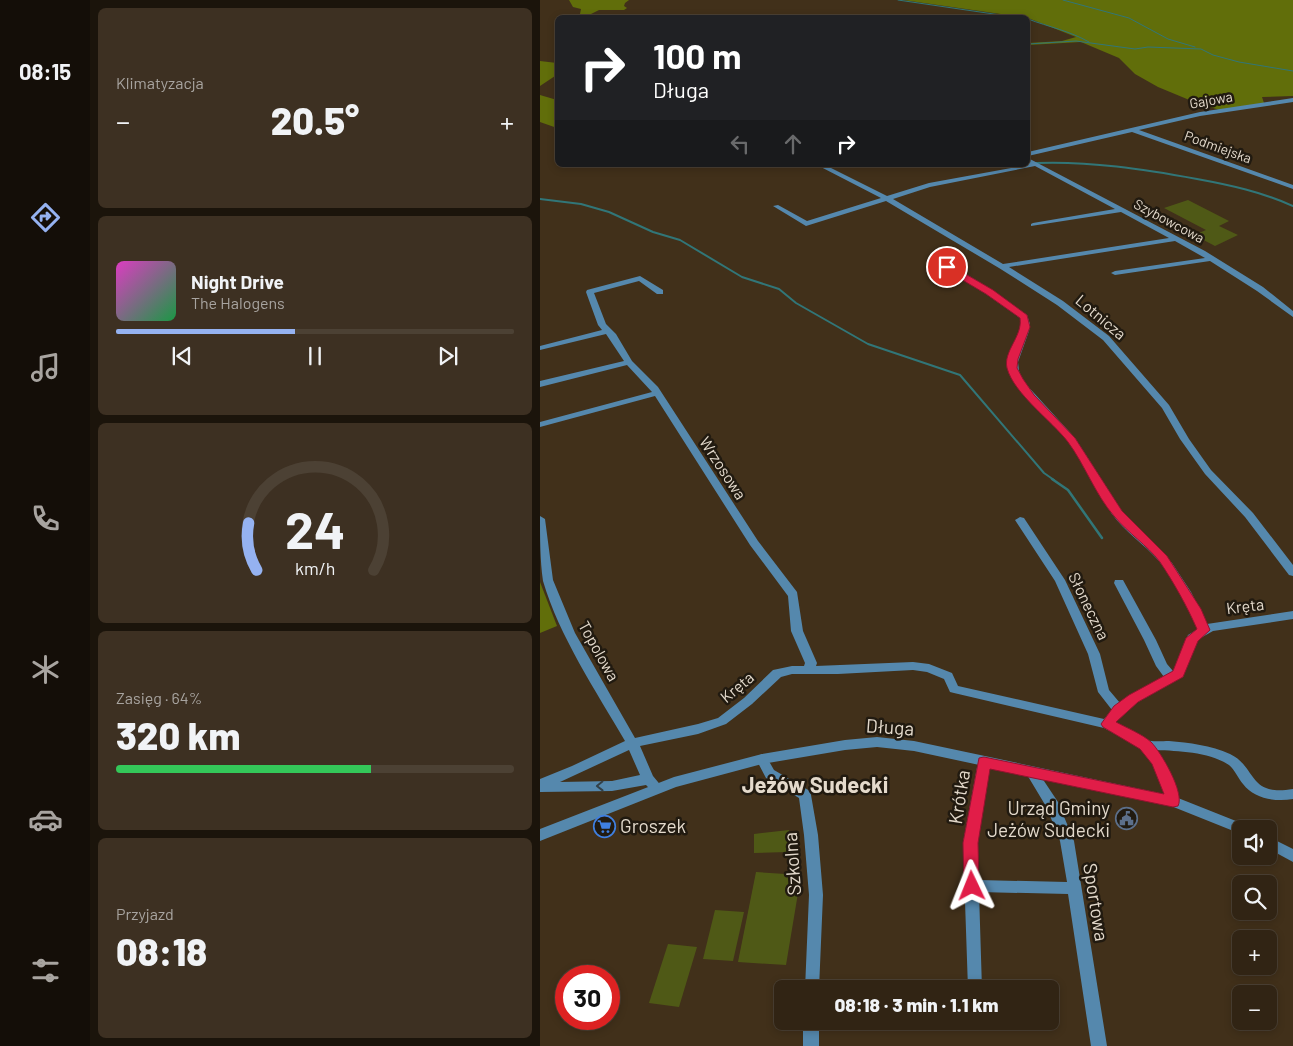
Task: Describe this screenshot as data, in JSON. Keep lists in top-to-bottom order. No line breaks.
{"streets":{"street":["Gajowa","Podmiejska","Szybowcowa","Lotnicza","Wrzosowa","Słoneczna","Kręta","Topolowa","Długa","Krótka","Szkolna","Sportowa"]},"crossings":[["Gajowa","Podmiejska"],["Wrzosowa","Kręta"],["Kręta","Topolowa"],["Topolowa","Długa"],["Długa","Krótka"],["Długa","Szkolna"],["Długa","Sportowa"]],"districts":["Jeżów Sudecki"],"places":{"public building":["Urząd Gminy Jeżów Sudecki"],"supermarket":["Groszek"]},"page":{"tabs":"08:15","tile":["Klimatyzacja",["Zasięg · 64%","320 km"],["Przyjazd","08:18"]],"turn":["100 m","Długa"],"heat":["−","20.5°","+"],"song":["Night Drive","The Halogens"],"map_buttons":["+","−"],"limit":"30","trip":"08:18 · 3 min · 1.1 km","gauge":["24","km/h"]}}
